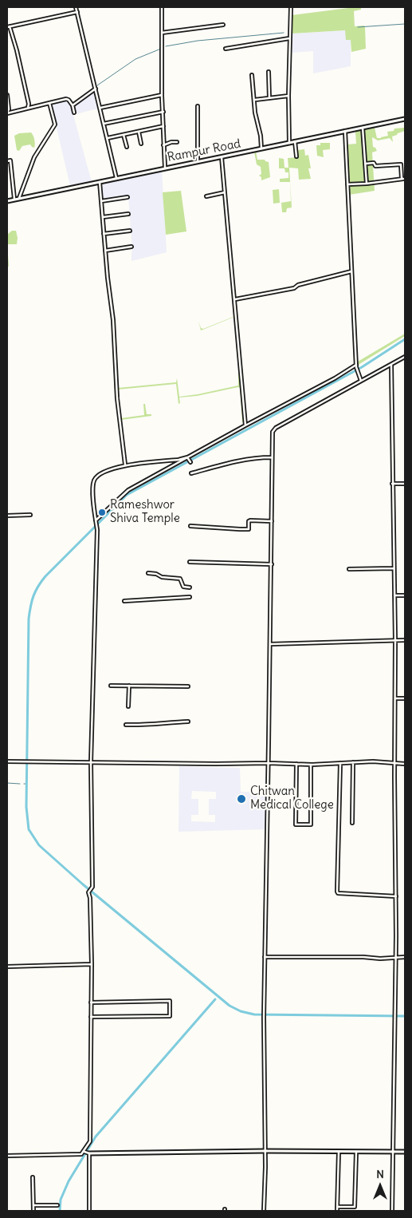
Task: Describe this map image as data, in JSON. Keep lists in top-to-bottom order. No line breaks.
{"streets":{"main road":["Rampur Road"]},"places":["Rameshwor Shiva Temple","Chitwan Medical College"],"north":"top"}
